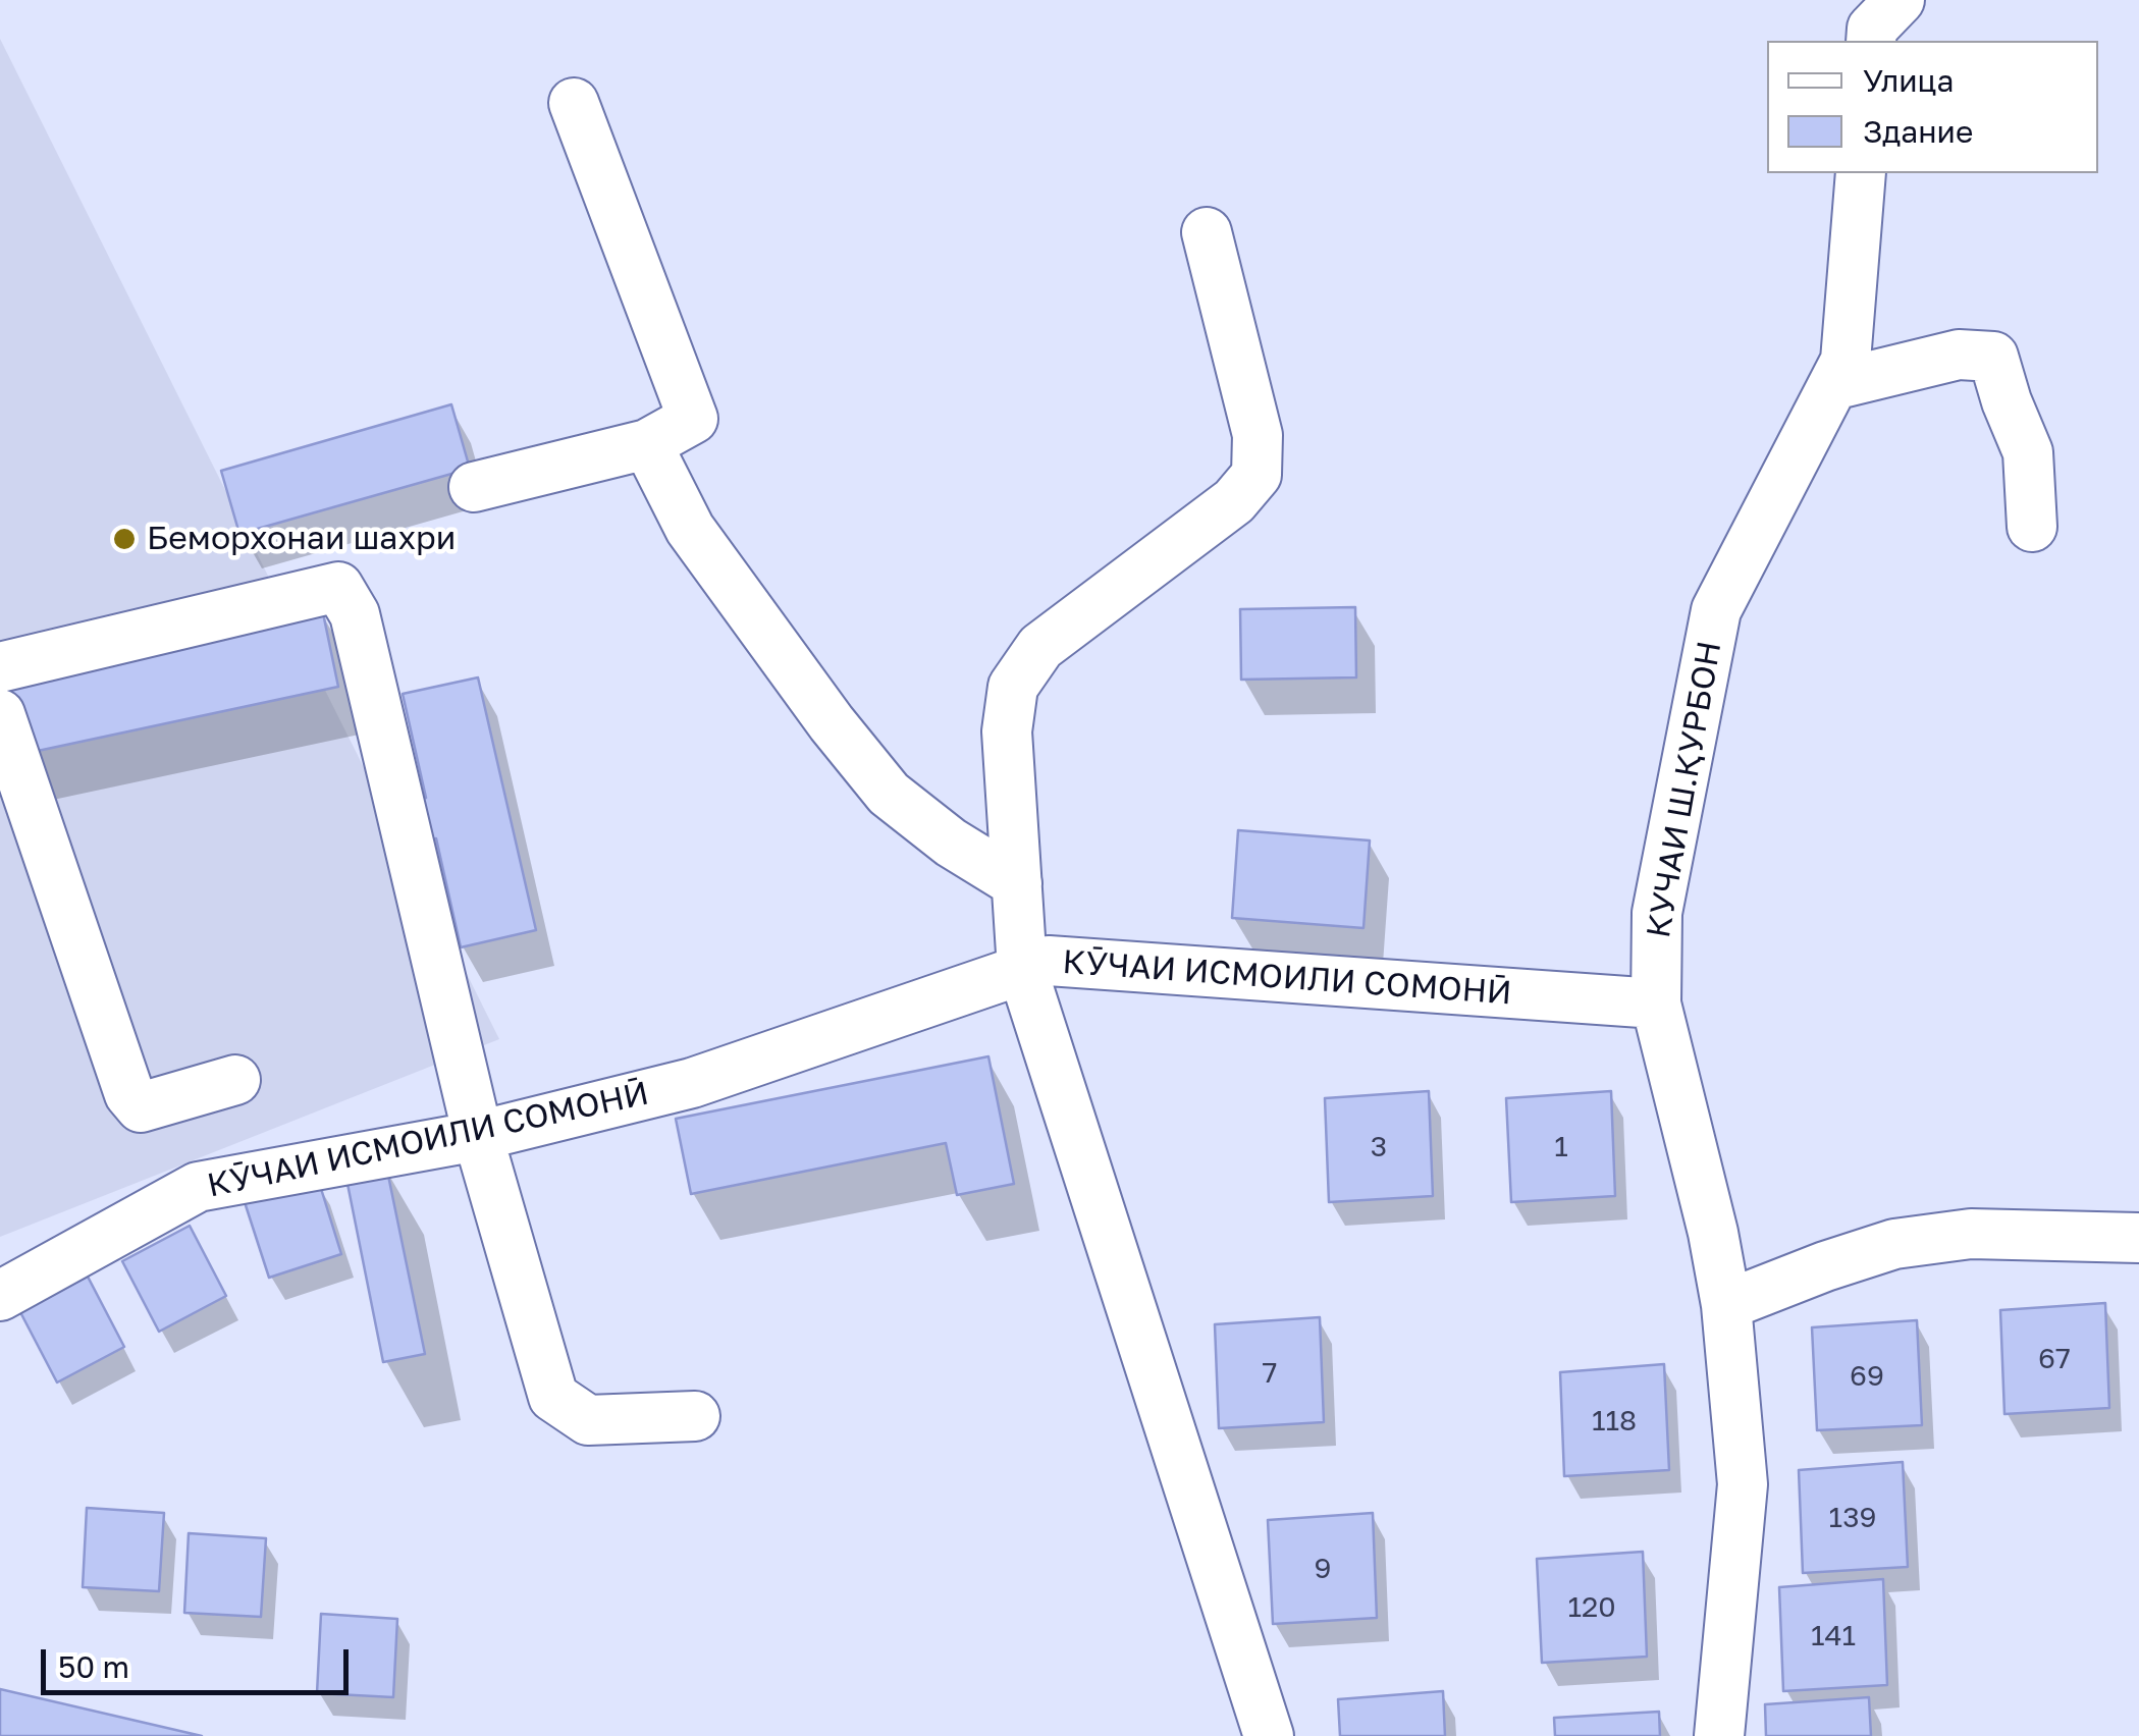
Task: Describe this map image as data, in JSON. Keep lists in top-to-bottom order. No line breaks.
{"streets":{"street":["КУЧАИ Ш.ҚУРБОН","КӮЧАИ ИСМОИЛИ СОМОНӢ"]},"crossings":[["КУЧАИ Ш.ҚУРБОН","КӮЧАИ ИСМОИЛИ СОМОНӢ"]],"places":["Беморхонаи шахри"],"house_numbers":["3","1","67","7","69","118","139","9","120","141"],"legend":["Улица","Здание"],"scale_bar":"50 m"}
